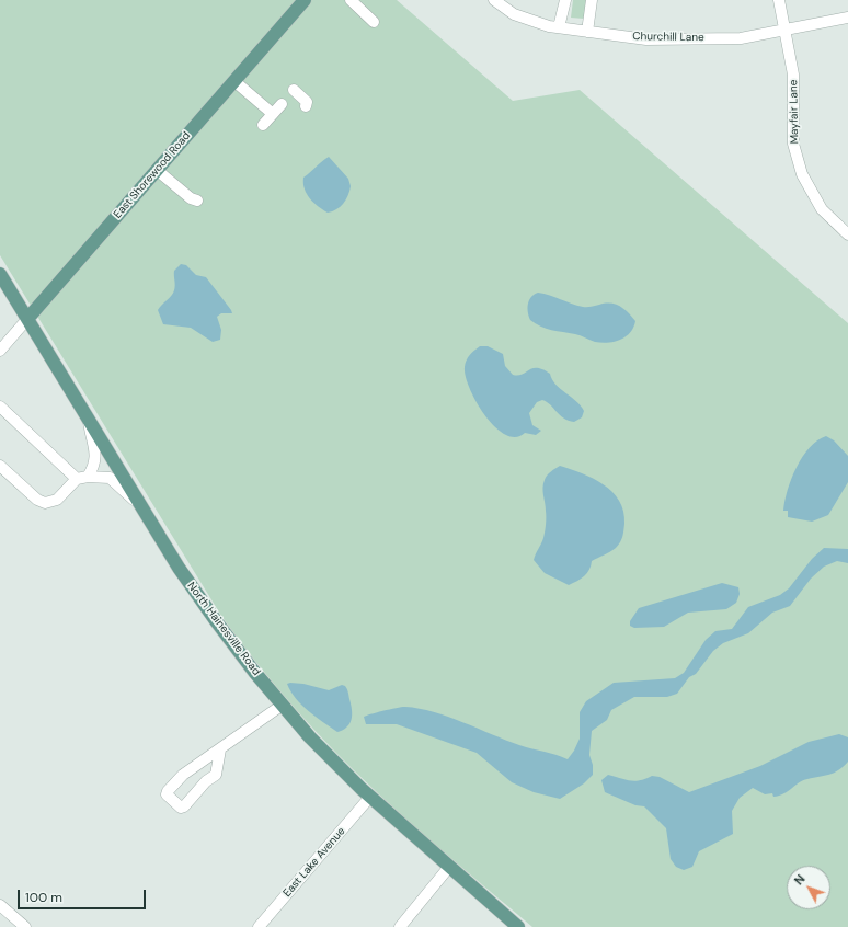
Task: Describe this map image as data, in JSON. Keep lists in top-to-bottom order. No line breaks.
{"streets":{"main road":["East Shorewood Road","North Hainesville Road"],"street":["Churchill Lane","Mayfair Lane","East Lake Avenue"]},"crossings":[["Churchill Lane","Mayfair Lane"],["East Shorewood Road","North Hainesville Road"],["North Hainesville Road","East Lake Avenue"]],"scale_bar":"100 m","north":"top left"}
